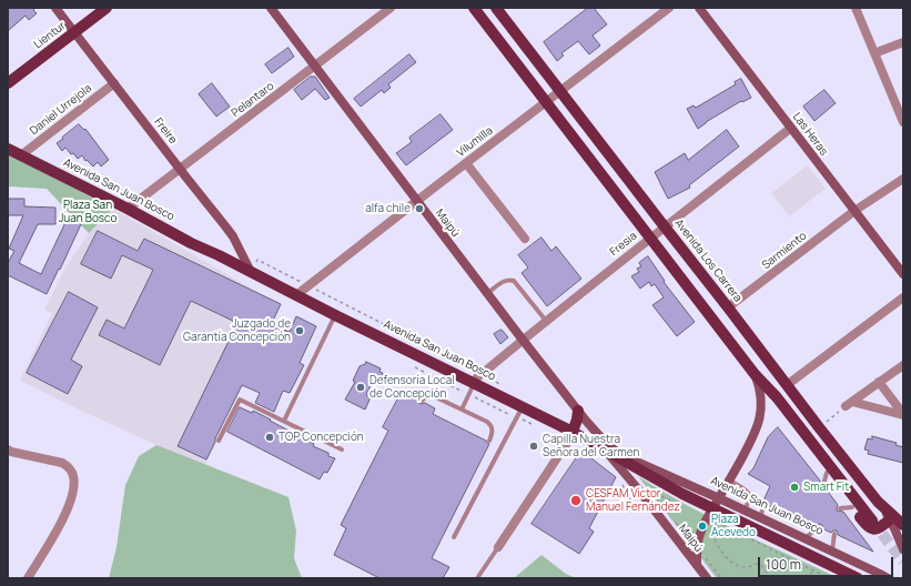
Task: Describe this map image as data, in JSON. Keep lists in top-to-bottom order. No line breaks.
{"streets":{"main road":["Lientur","Freire","Las Heras","Avenida San Juan Bosco","Maipú","Avenida Los Carrera"],"street":["Pelantaro","Daniel Urrejola","Vilumilla","Fresia","Sarmiento"]},"crossings":[["Lientur","Freire"],["Pelantaro","Freire"],["Pelantaro","Avenida San Juan Bosco"],["Pelantaro","Maipú"],["Daniel Urrejola","Freire"],["Daniel Urrejola","Avenida San Juan Bosco"],["Freire","Avenida San Juan Bosco"],["Las Heras","Fresia"],["Las Heras","Sarmiento"],["Vilumilla","Avenida San Juan Bosco"],["Vilumilla","Maipú"],["Vilumilla","Avenida Los Carrera"],["Avenida San Juan Bosco","Maipú"],["Avenida San Juan Bosco","Fresia"],["Maipú","Fresia"],["Fresia","Avenida Los Carrera"],["Sarmiento","Avenida Los Carrera"]],"parks":["Plaza San Juan Bosco"],"places":["alfa chile","Juzgado de Garantía Concepción","Defensoría Local de Concepción","TOP Concepción","Capilla Nuestra Señora del Carmen","Smart Fit","CESFAM Víctor Manuel Fernández","Plaza Acevedo"],"scale_bar":"100 m"}
